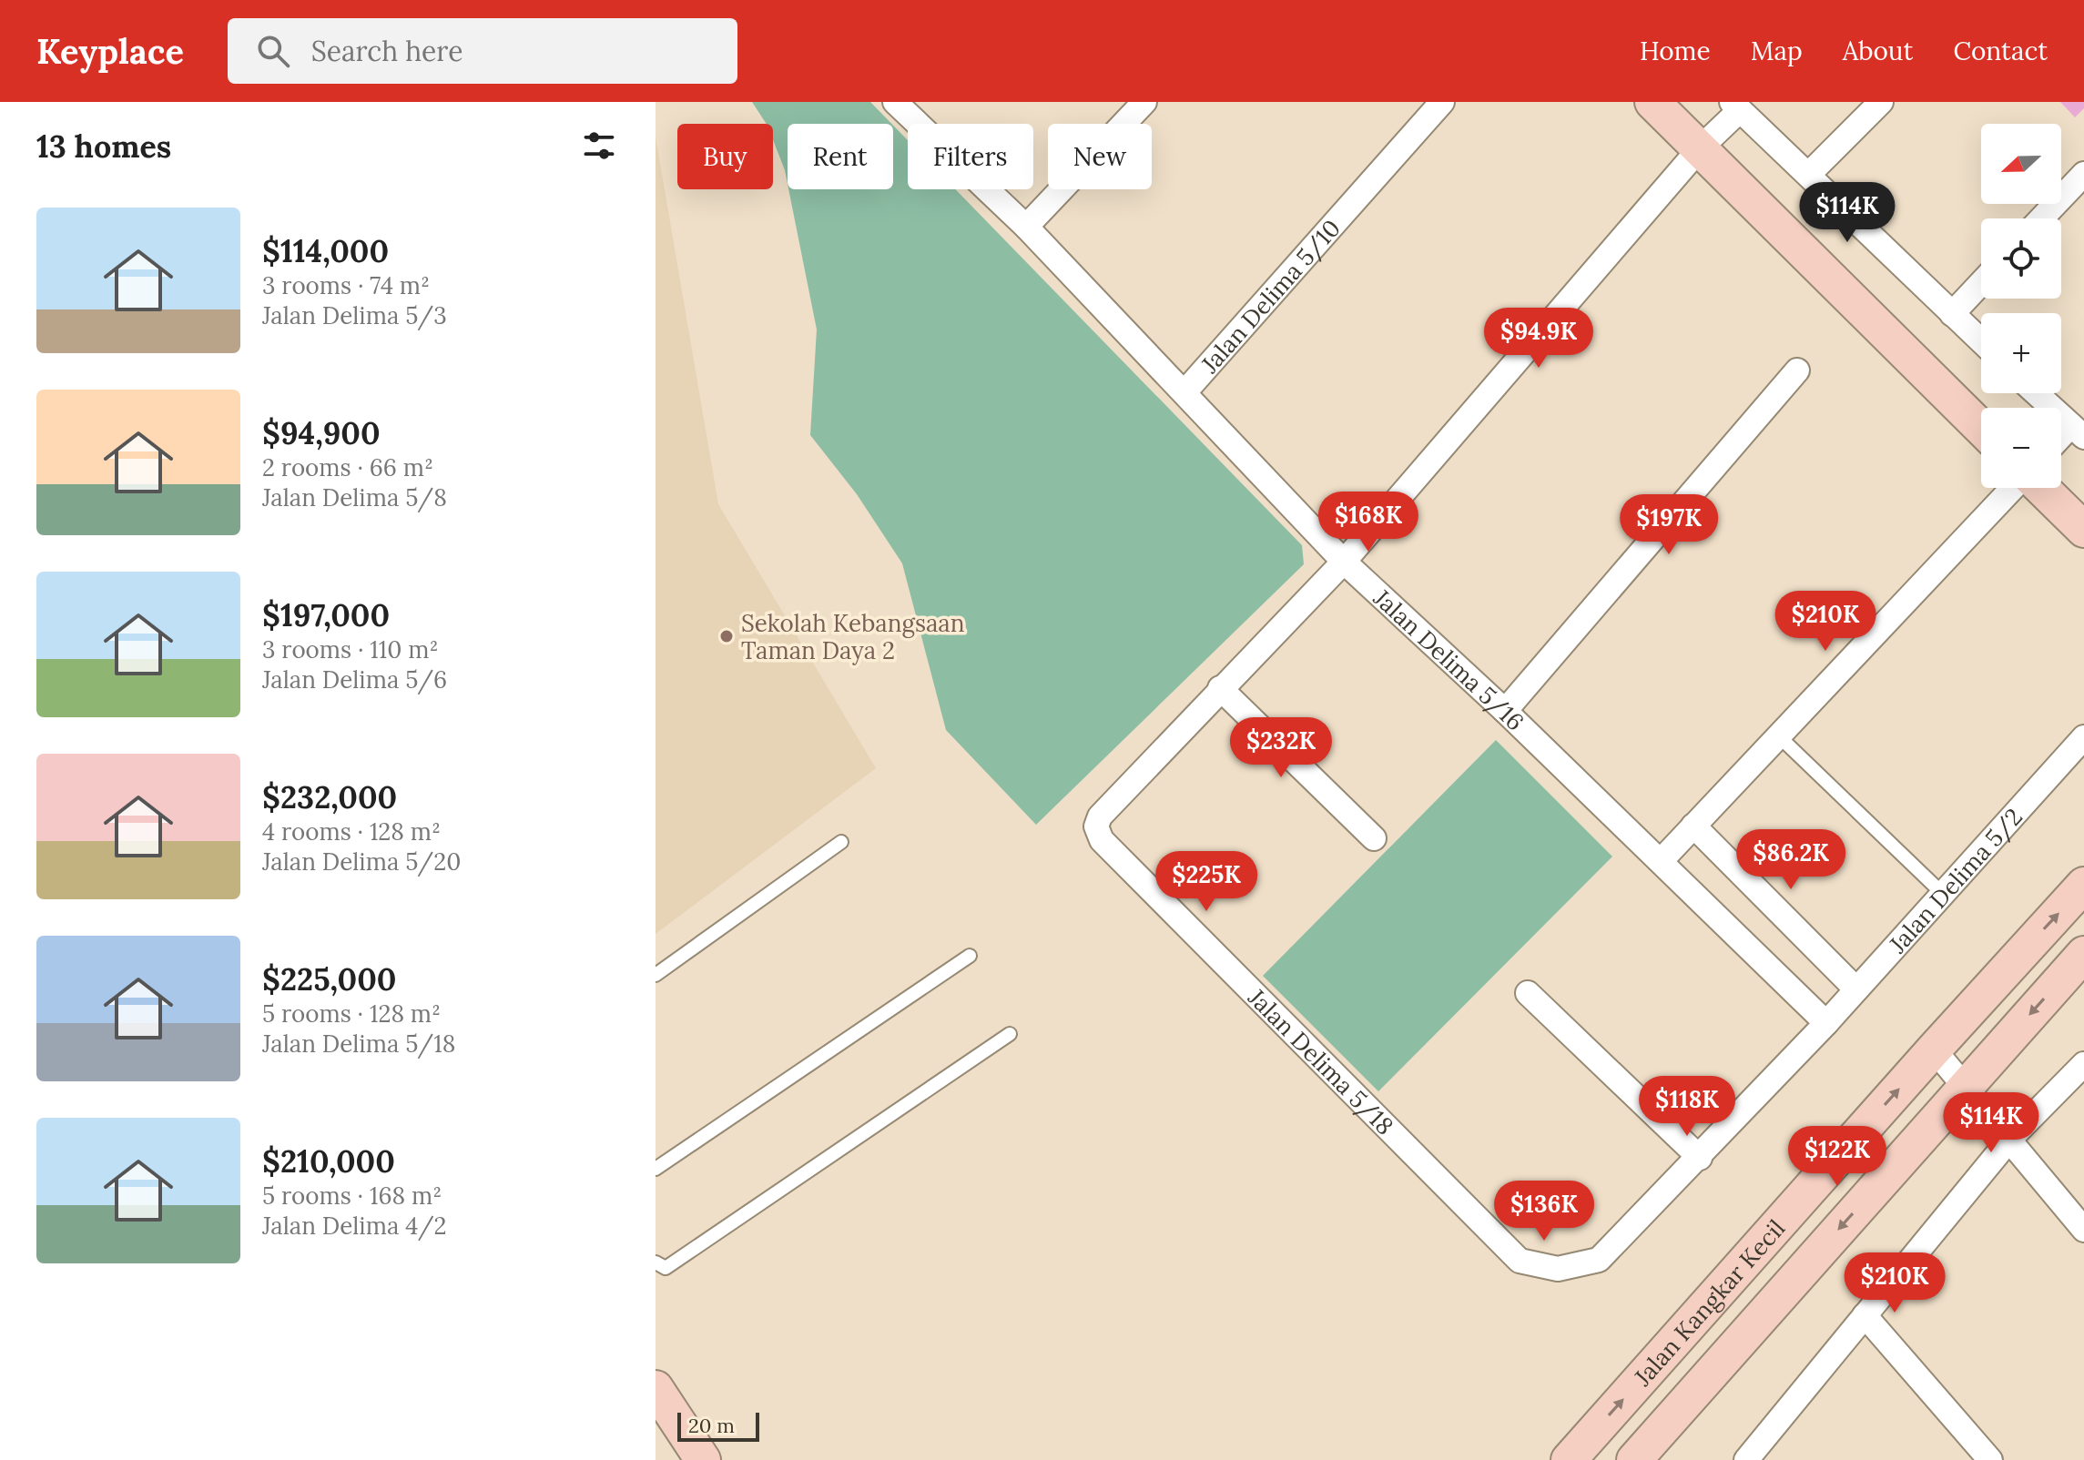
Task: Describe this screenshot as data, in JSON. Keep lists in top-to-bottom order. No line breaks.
{"streets":{"street":["Jalan Delima 5/10","Jalan Delima 5/16","Jalan Delima 5/2","Jalan Delima 5/18","Jalan Kangkar Kecil"]},"crossings":[["Jalan Delima 5/10","Jalan Delima 5/16"],["Jalan Delima 5/16","Jalan Delima 5/2"],["Jalan Delima 5/16","Jalan Delima 5/18"],["Jalan Delima 5/2","Jalan Delima 5/18"]],"places":["Sekolah Kebangsaan Taman Daya 2"],"scale_bar":"20 m","north":"left","page":{"header":"Keyplace","search":"Search here","nav":["Home","Map","About","Contact"],"heading":"13 homes","map_buttons":["+","−"],"chip":["Buy","Rent","Filters","New"],"price":["$114K","$94.9K","$168K","$197K","$210K","$232K","$86.2K","$225K","$118K","$114K","$122K","$136K","$210K"],"list":[{"name":"$114,000","note":"3 rooms · 74 m² · Jalan Delima 5/3"},{"name":"$94,900","note":"2 rooms · 66 m² · Jalan Delima 5/8"},{"name":"$197,000","note":"3 rooms · 110 m² · Jalan Delima 5/6"},{"name":"$232,000","note":"4 rooms · 128 m² · Jalan Delima 5/20"},{"name":"$225,000","note":"5 rooms · 128 m² · Jalan Delima 5/18"},{"name":"$210,000","note":"5 rooms · 168 m² · Jalan Delima 4/2"}],"scale":"20 m"}}
